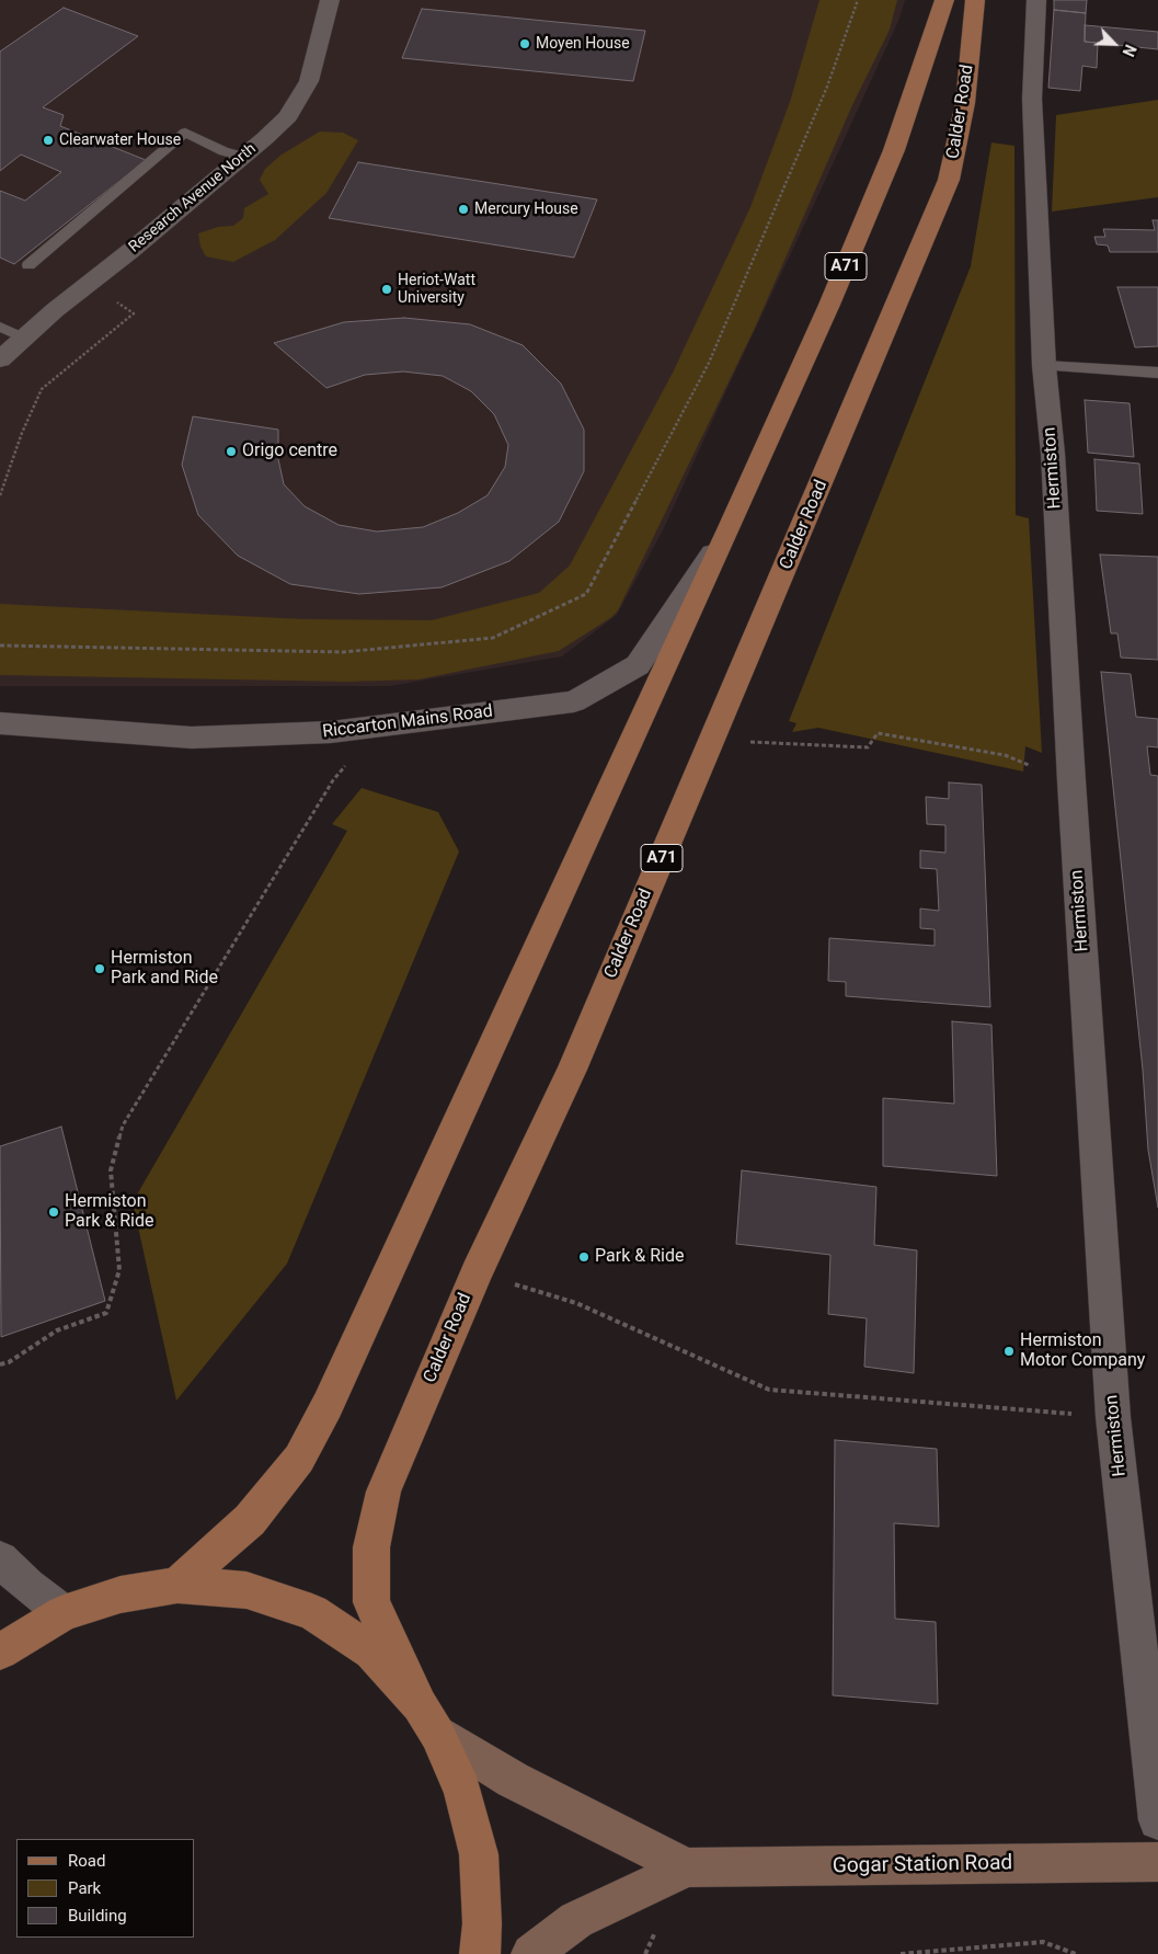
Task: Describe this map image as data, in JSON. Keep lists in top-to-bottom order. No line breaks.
{"streets":{"main road":["Calder Road","A71"],"street":["Research Avenue North","Hermiston","Riccarton Mains Road","Gogar Station Road"]},"crossings":[["Calder Road","Gogar Station Road"],["A71","Riccarton Mains Road"]],"places":["Moyen House","Clearwater House","Mercury House","Heriot-Watt University","Origo centre","Hermiston Park and Ride","Hermiston Park & Ride","Park & Ride","Hermiston Motor Company"],"legend":["Road","Park","Building"],"north":"bottom right"}
